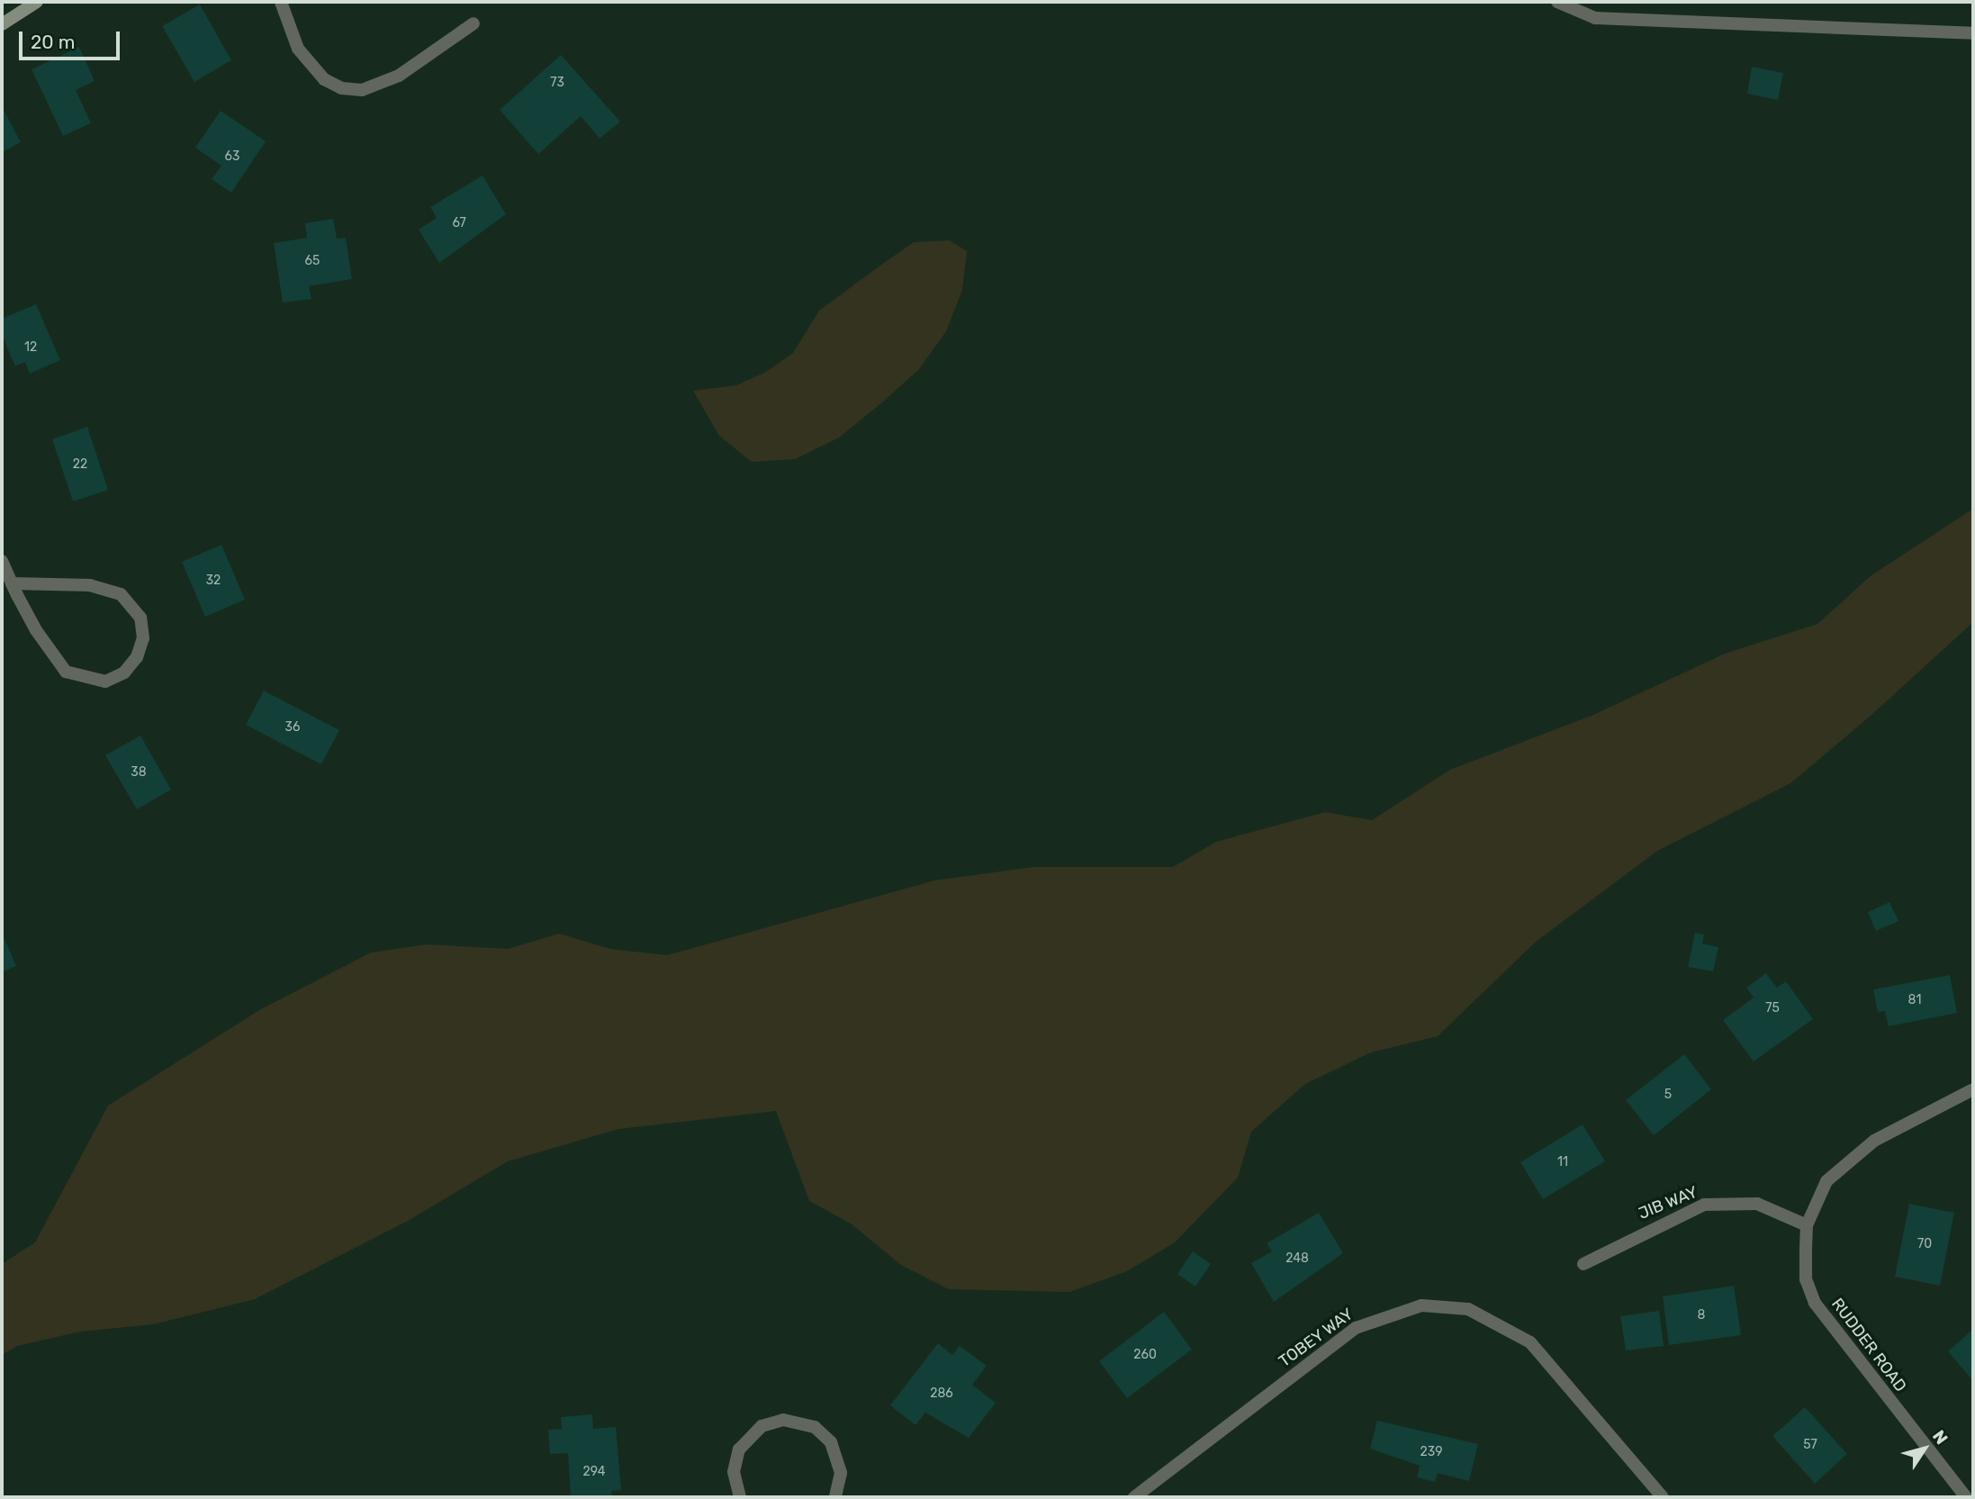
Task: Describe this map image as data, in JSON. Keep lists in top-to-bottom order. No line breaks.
{"streets":{"street":["JIB WAY","TOBEY WAY","RUDDER ROAD"]},"crossings":[["JIB WAY","RUDDER ROAD"]],"house_numbers":["73","63","67","65","12","22","32","36","38","81","75","5","11","70","248","8","260","286","57","239","294"],"scale_bar":"20 m","north":"top right"}
